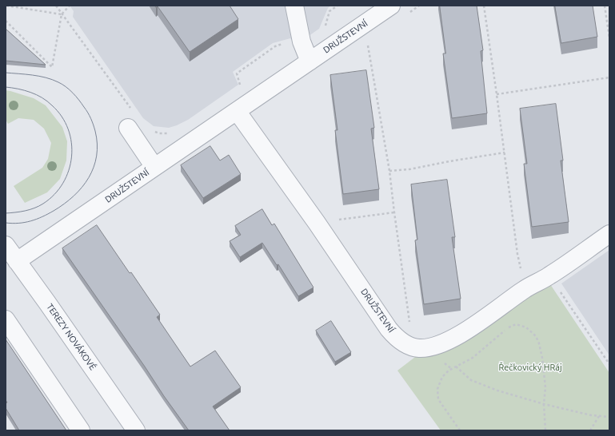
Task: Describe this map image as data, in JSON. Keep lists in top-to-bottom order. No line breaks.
{"streets":{"street":["DRUŽSTEVNÍ","TEREZY NOVÁKOVÉ"]},"crossings":[["DRUŽSTEVNÍ","TEREZY NOVÁKOVÉ"]],"parks":["Řečkovický HRáj"]}
